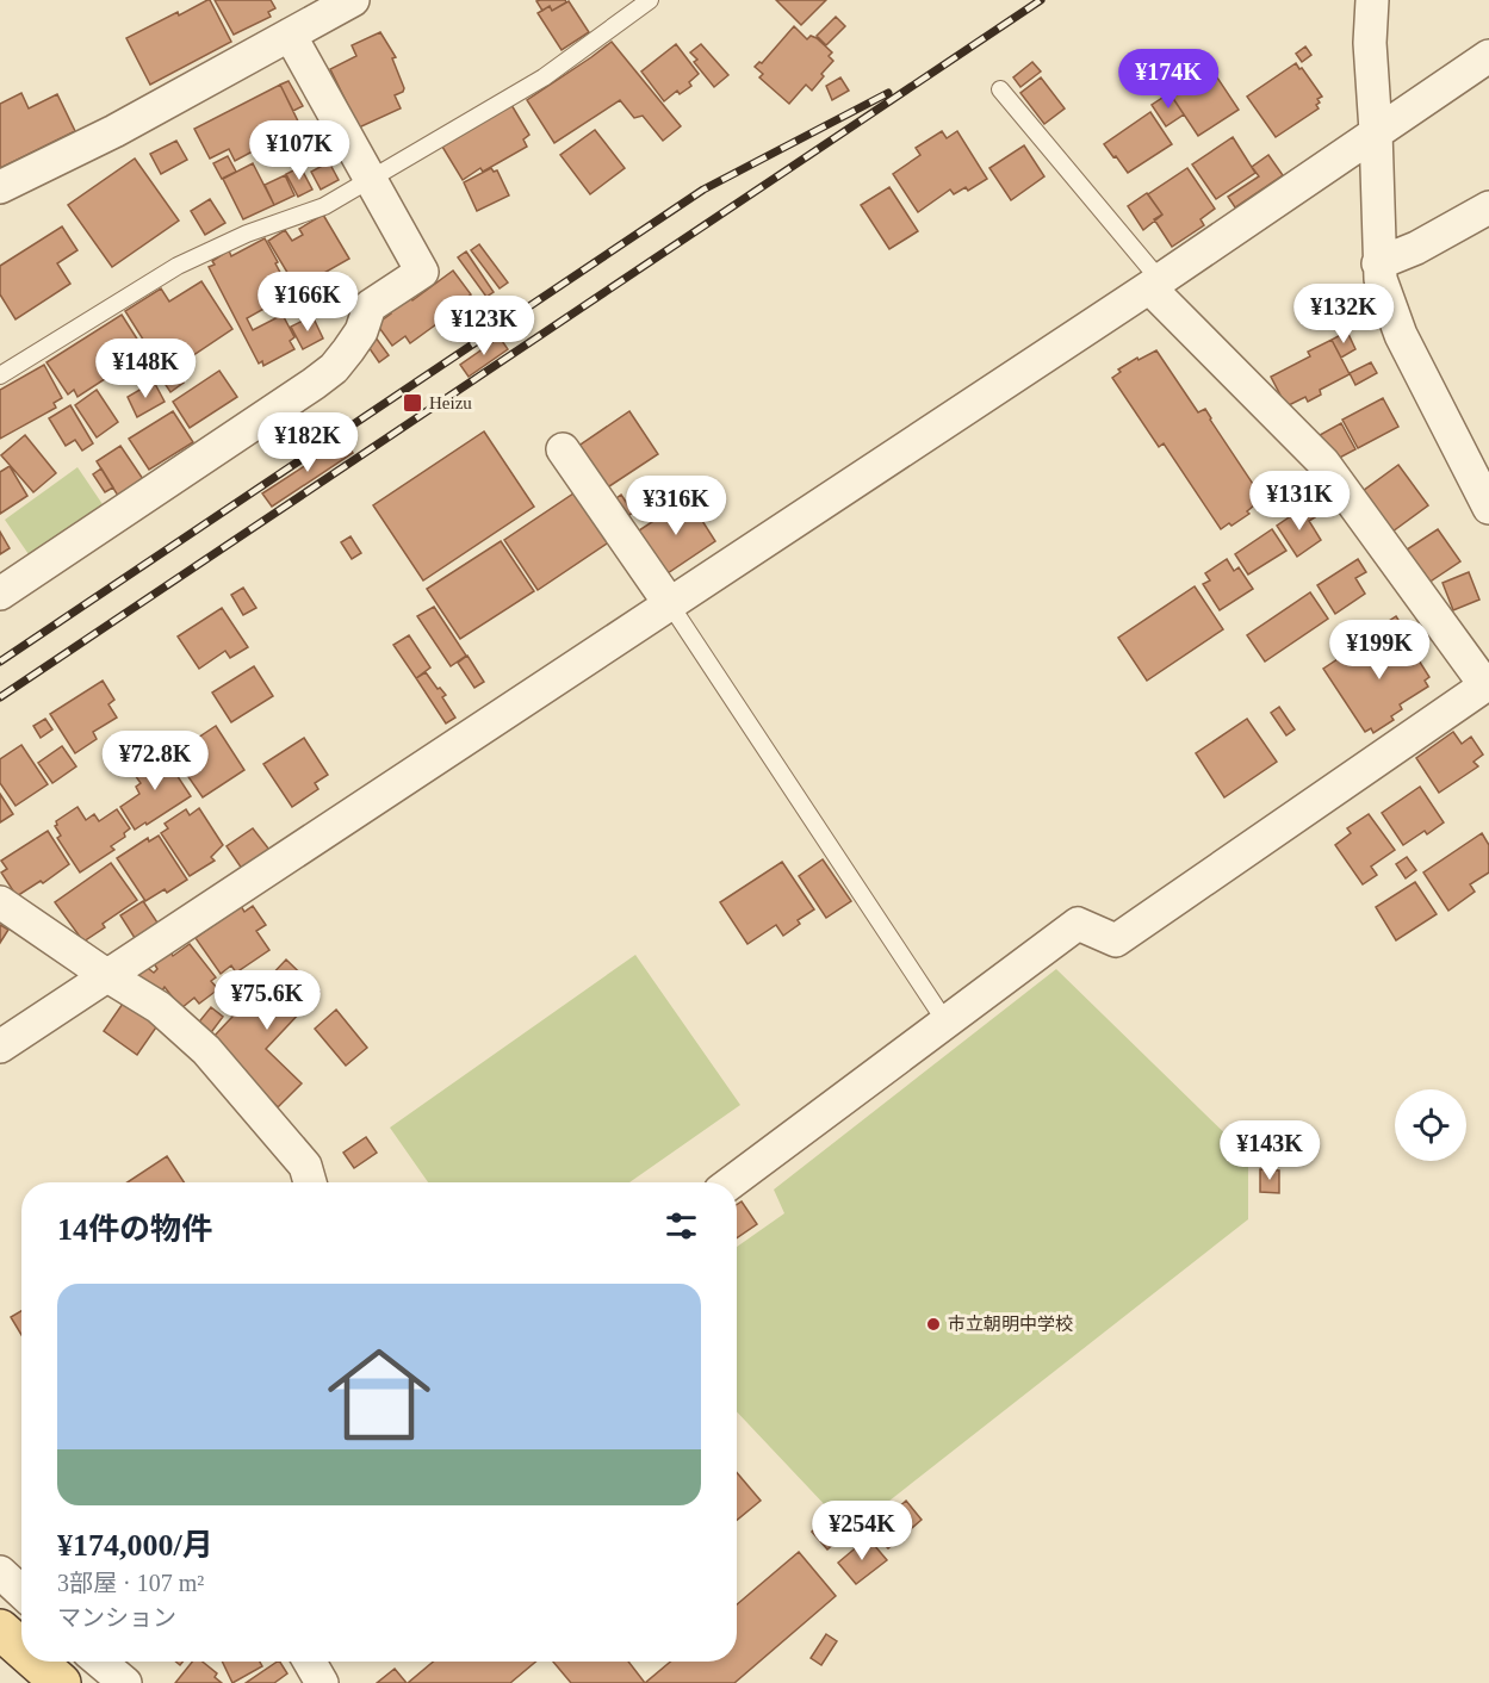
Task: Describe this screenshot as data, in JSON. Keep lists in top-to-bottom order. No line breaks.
{"places":{"transit":["Heizu"],"other":["市立朝明中学校"]},"page":{"price":["¥174K","¥107K","¥166K","¥132K","¥123K","¥148K","¥182K","¥131K","¥316K","¥199K","¥72.8K","¥75.6K","¥143K","¥254K"],"heading":"14件の物件","list":[{"name":"¥174,000/月","note":"3部屋 · 107 m² · マンション"}]}}
